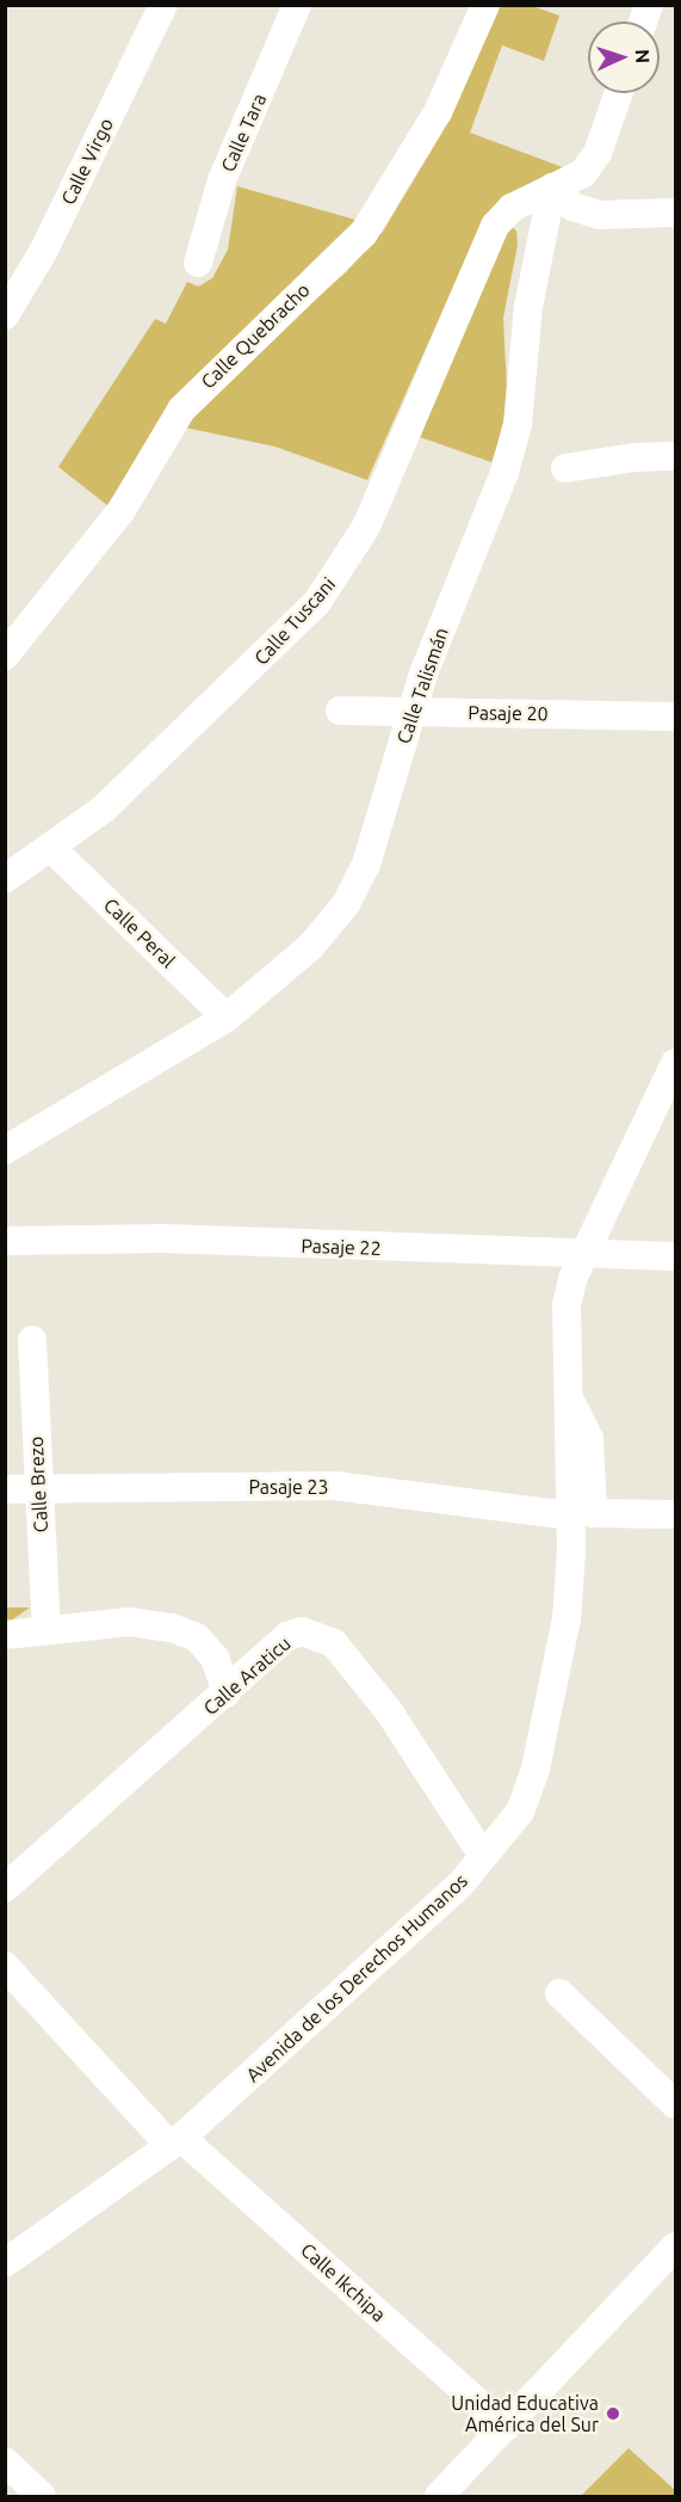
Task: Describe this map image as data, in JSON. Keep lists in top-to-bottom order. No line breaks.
{"streets":{"street":["Calle Tara","Calle Virgo","Calle Quebracho","Calle Tuscani","Calle Talismán","Pasaje 20","Calle Peral","Pasaje 22","Calle Brezo","Pasaje 23","Calle Araticu","Avenida de los Derechos Humanos","Calle Ikchipa"]},"crossings":[["Calle Tuscani","Calle Talismán"],["Calle Tuscani","Calle Peral"],["Calle Talismán","Pasaje 20"],["Calle Talismán","Calle Peral"],["Pasaje 22","Avenida de los Derechos Humanos"],["Calle Brezo","Pasaje 23"],["Pasaje 23","Avenida de los Derechos Humanos"],["Calle Araticu","Avenida de los Derechos Humanos"],["Avenida de los Derechos Humanos","Calle Ikchipa"]],"places":["Unidad Educativa América del Sur"],"north":"right"}
